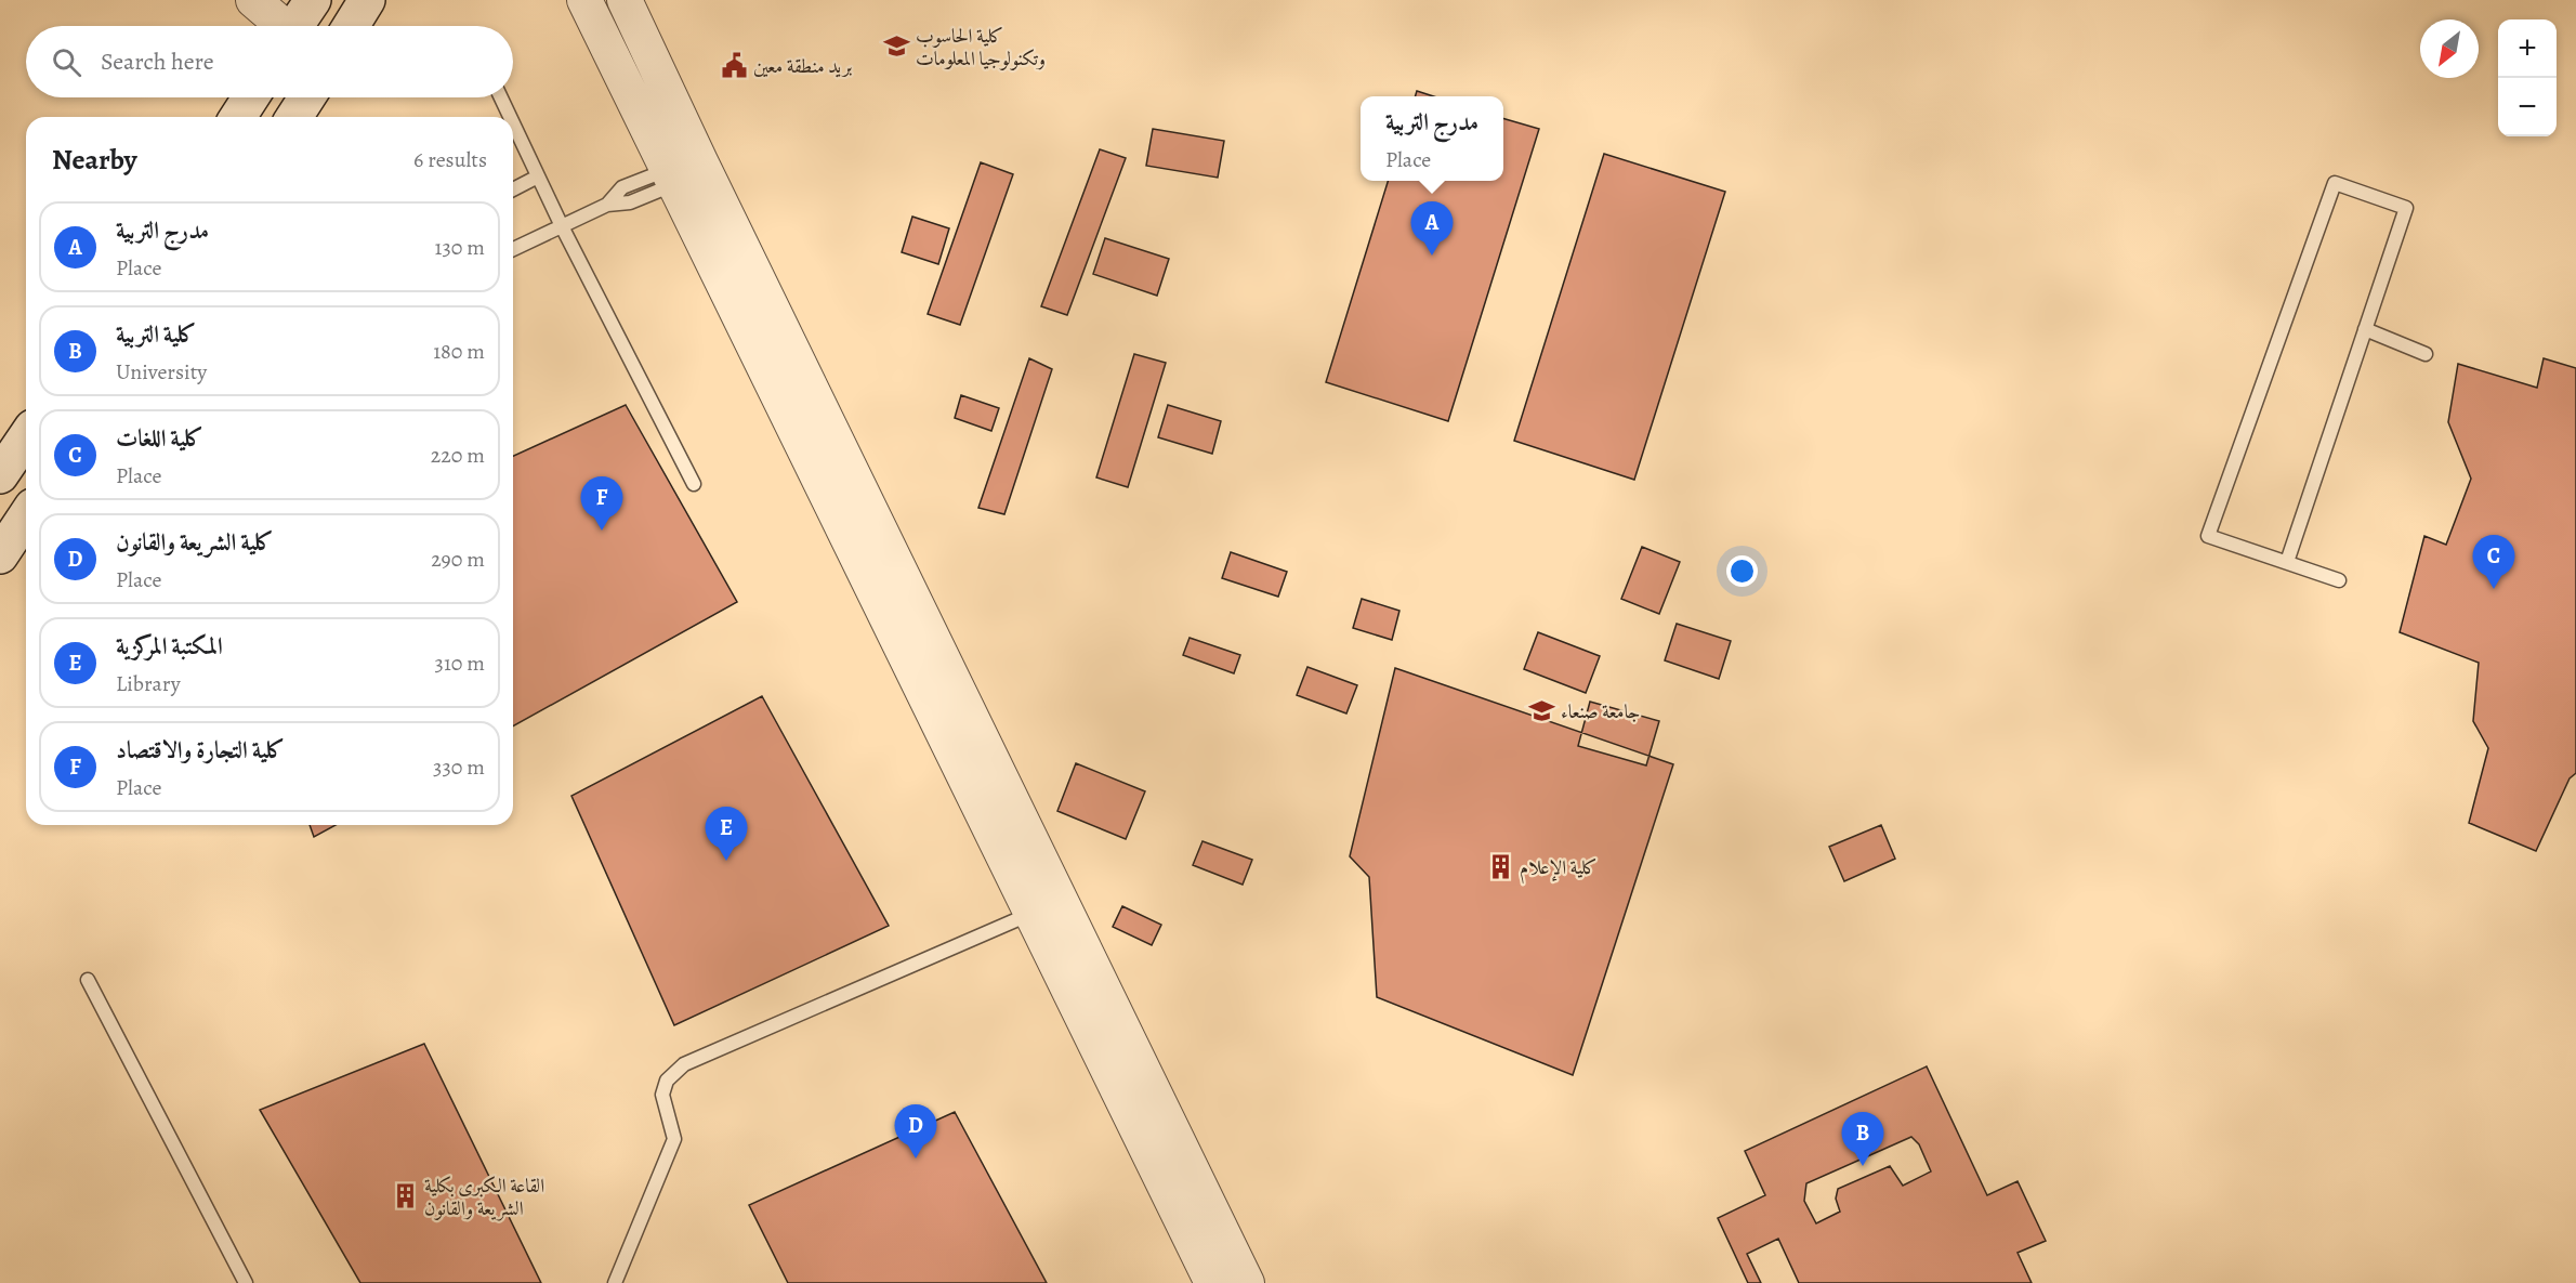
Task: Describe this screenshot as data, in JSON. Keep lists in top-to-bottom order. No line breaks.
{"places":{"school or university":["كلية الحاسوب وتكنولوجيا المعلومات","جامعة صنعاء"],"public building":["بريد منطقة معين"],"building":["كلية الإعلام","القاعة الكبرى بكلية الشريعة والقانون"]},"north":"bottom left","page":{"map_buttons":["+","−"],"search":"Search here","popup":["مدرج التربية","Place"],"heading":["Nearby","6 results"],"pins":["A","F","C","E","D","B"],"list":[{"mark":"A","name":"مدرج التربية","note":"Place","value":"130 m"},{"mark":"B","name":"كلية التربية","note":"University","value":"180 m"},{"mark":"C","name":"كلية اللغات","note":"Place","value":"220 m"},{"mark":"D","name":"كلية الشريعة والقانون","note":"Place","value":"290 m"},{"mark":"E","name":"المكتبة المركزية","note":"Library","value":"310 m"},{"mark":"F","name":"كلية التجارة والاقتصاد","note":"Place","value":"330 m"}]}}
